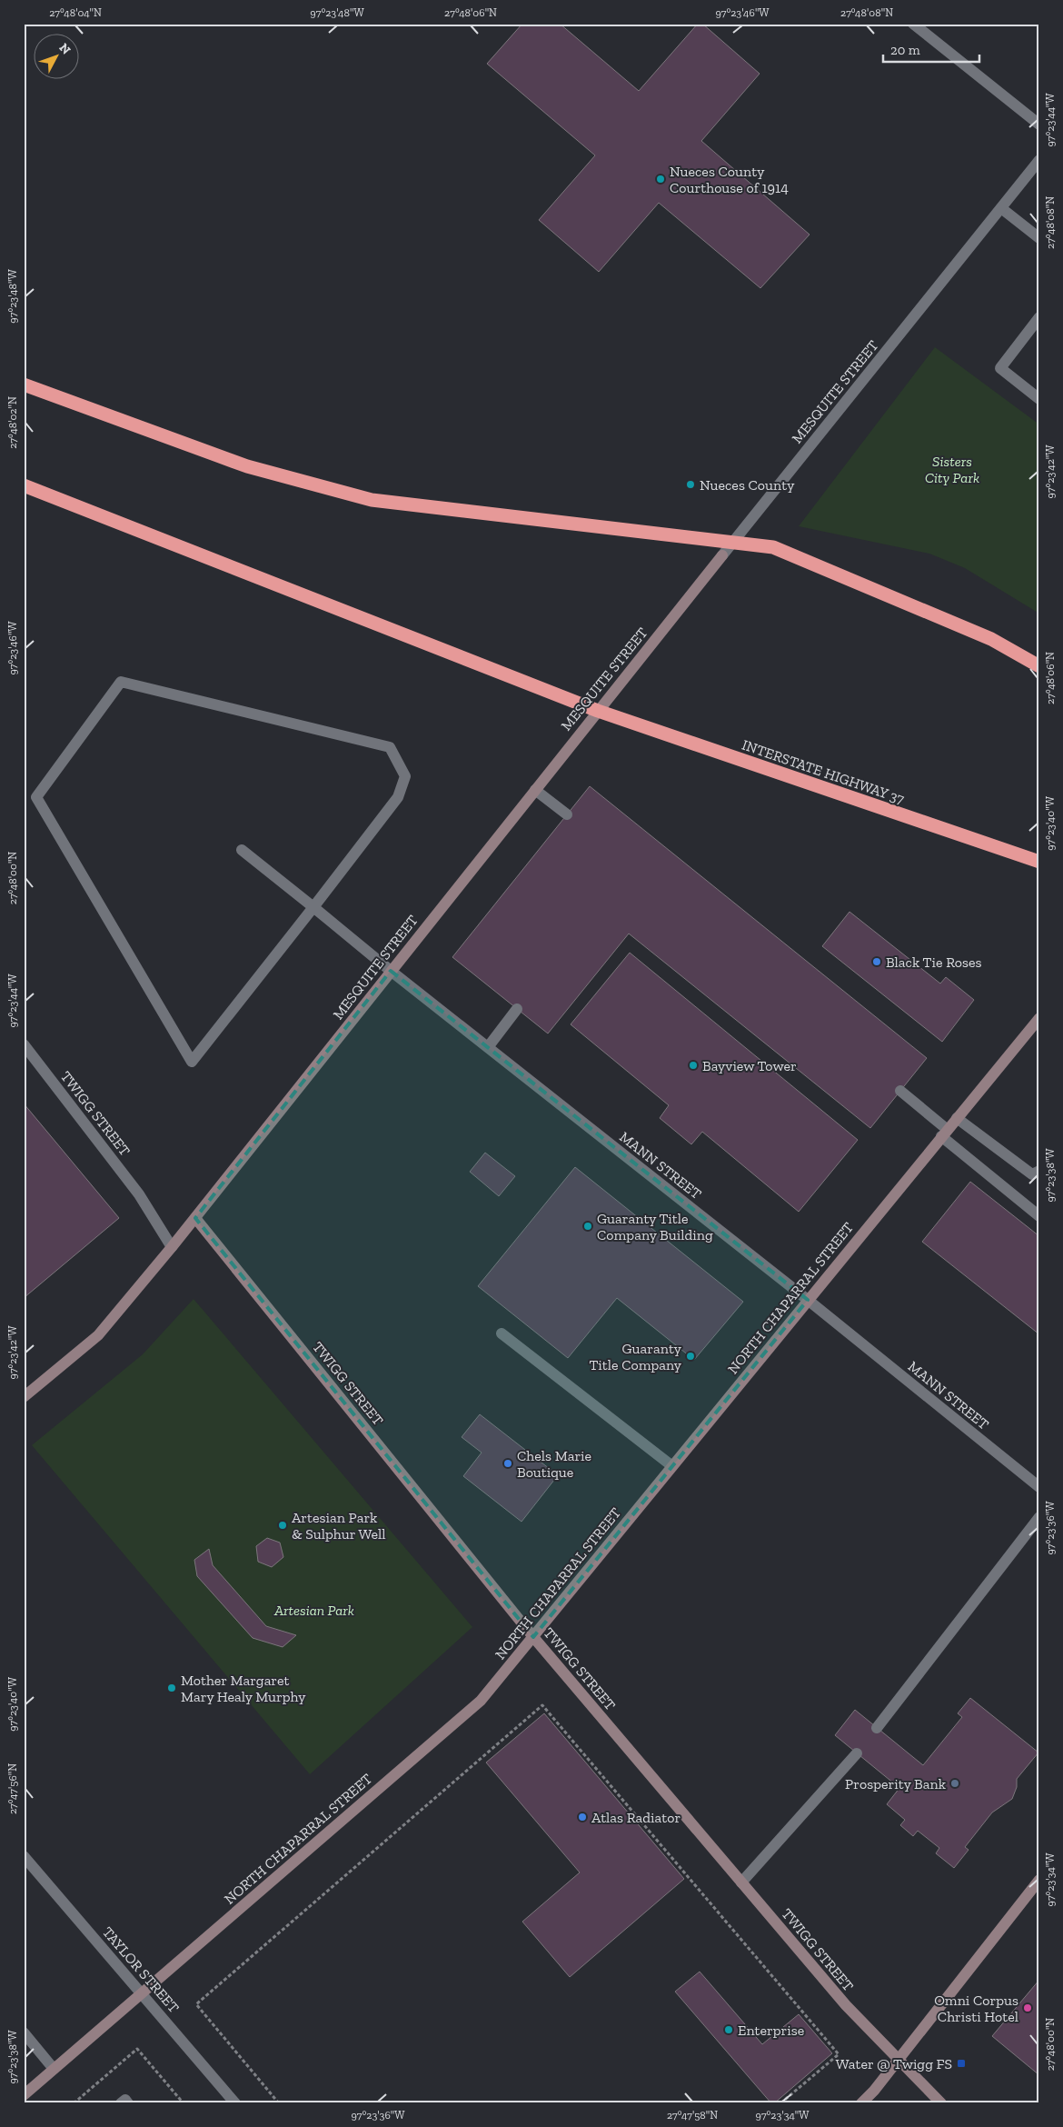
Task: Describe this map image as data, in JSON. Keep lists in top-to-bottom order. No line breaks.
{"streets":{"highway":["INTERSTATE HIGHWAY 37"],"street":["MESQUITE STREET","TWIGG STREET","MANN STREET","NORTH CHAPARRAL STREET","TAYLOR STREET"]},"crossings":[["MESQUITE STREET","INTERSTATE HIGHWAY 37"],["MESQUITE STREET","TWIGG STREET"],["MESQUITE STREET","MANN STREET"],["TWIGG STREET","NORTH CHAPARRAL STREET"],["MANN STREET","NORTH CHAPARRAL STREET"],["NORTH CHAPARRAL STREET","TAYLOR STREET"]],"parks":["Sisters City Park","Artesian Park"],"places":{"other":["Nueces County Courthouse of 1914","Nueces County","Black Tie Roses","Bayview Tower","Guaranty Title Company Building","Guaranty Title Company","Chels Marie Boutique","Artesian Park & Sulphur Well","Mother Margaret Mary Healy Murphy","Prosperity Bank","Atlas Radiator","Omni Corpus Christi Hotel","Enterprise"],"transit":["Water @ Twigg FS"]},"scale_bar":"20 m","north":"top right","coordinates":["27°48'04\"N","97°23'48\"W","27°48'06\"N","97°23'46\"W","27°48'08\"N","97°23'44\"W","27°48'02\"N","97°23'42\"W","97°23'40\"W","27°48'00\"N","97°23'38\"W","97°23'36\"W","27°47'56\"N","97°23'34\"W","27°47'58\"N"]}
